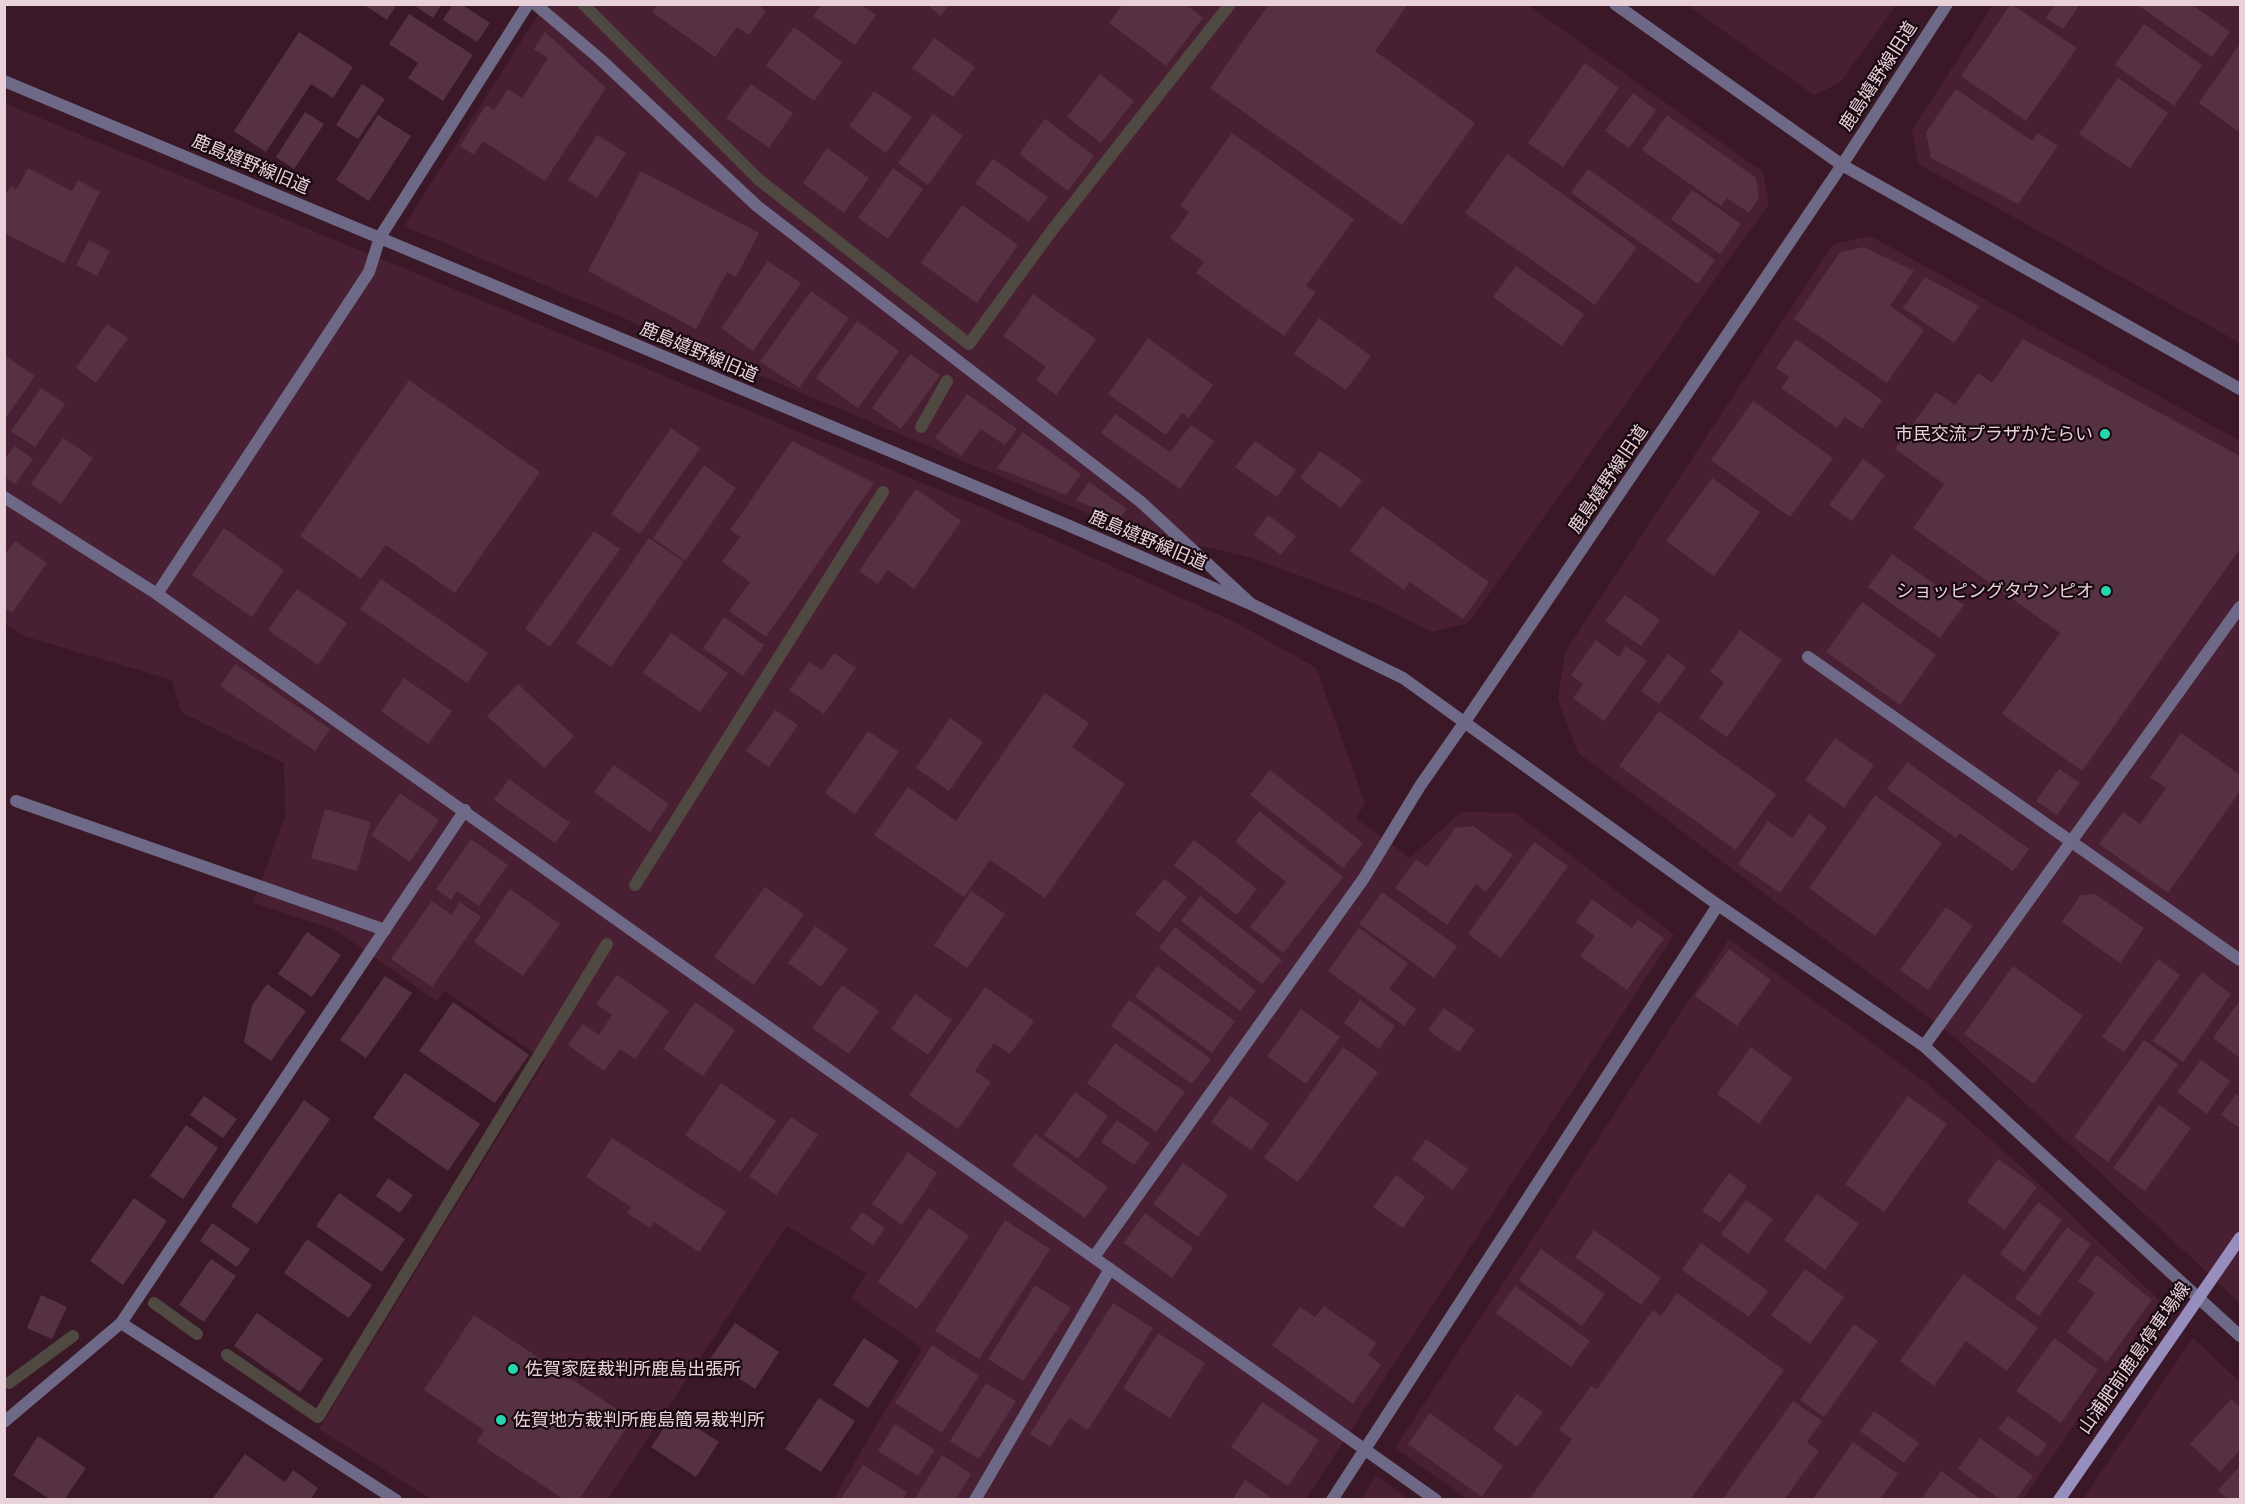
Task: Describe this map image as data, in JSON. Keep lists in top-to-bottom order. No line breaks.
{"streets":{"main road":["山浦肥前鹿島停車場線"],"street":["鹿島嬉野線旧道"]},"places":["市民交流プラザかたらい","ショッピングタウンピオ","佐賀家庭裁判所鹿島出張所","佐賀地方裁判所鹿島簡易裁判所"]}
